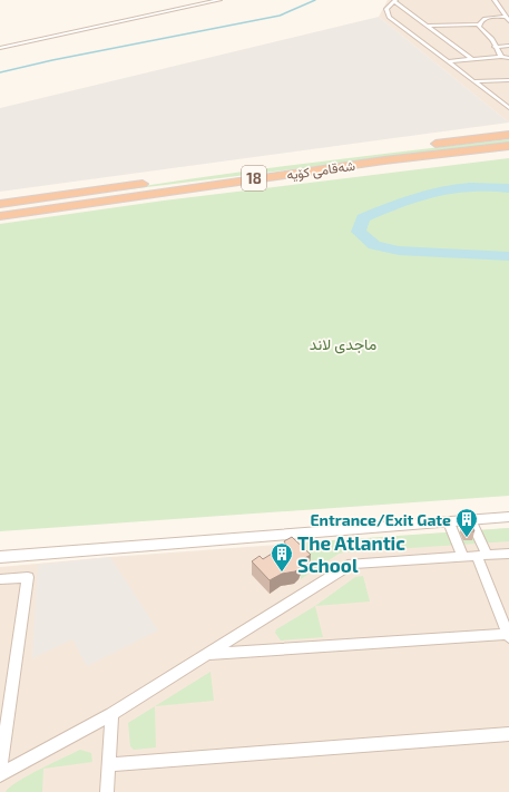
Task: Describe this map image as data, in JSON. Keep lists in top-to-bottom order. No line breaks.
{"streets":{"highway":["شەقامی کۆیە","18"]},"parks":["ماجدی لاند"],"places":{"building":["Entrance/Exit Gate","The Atlantic School"]}}
